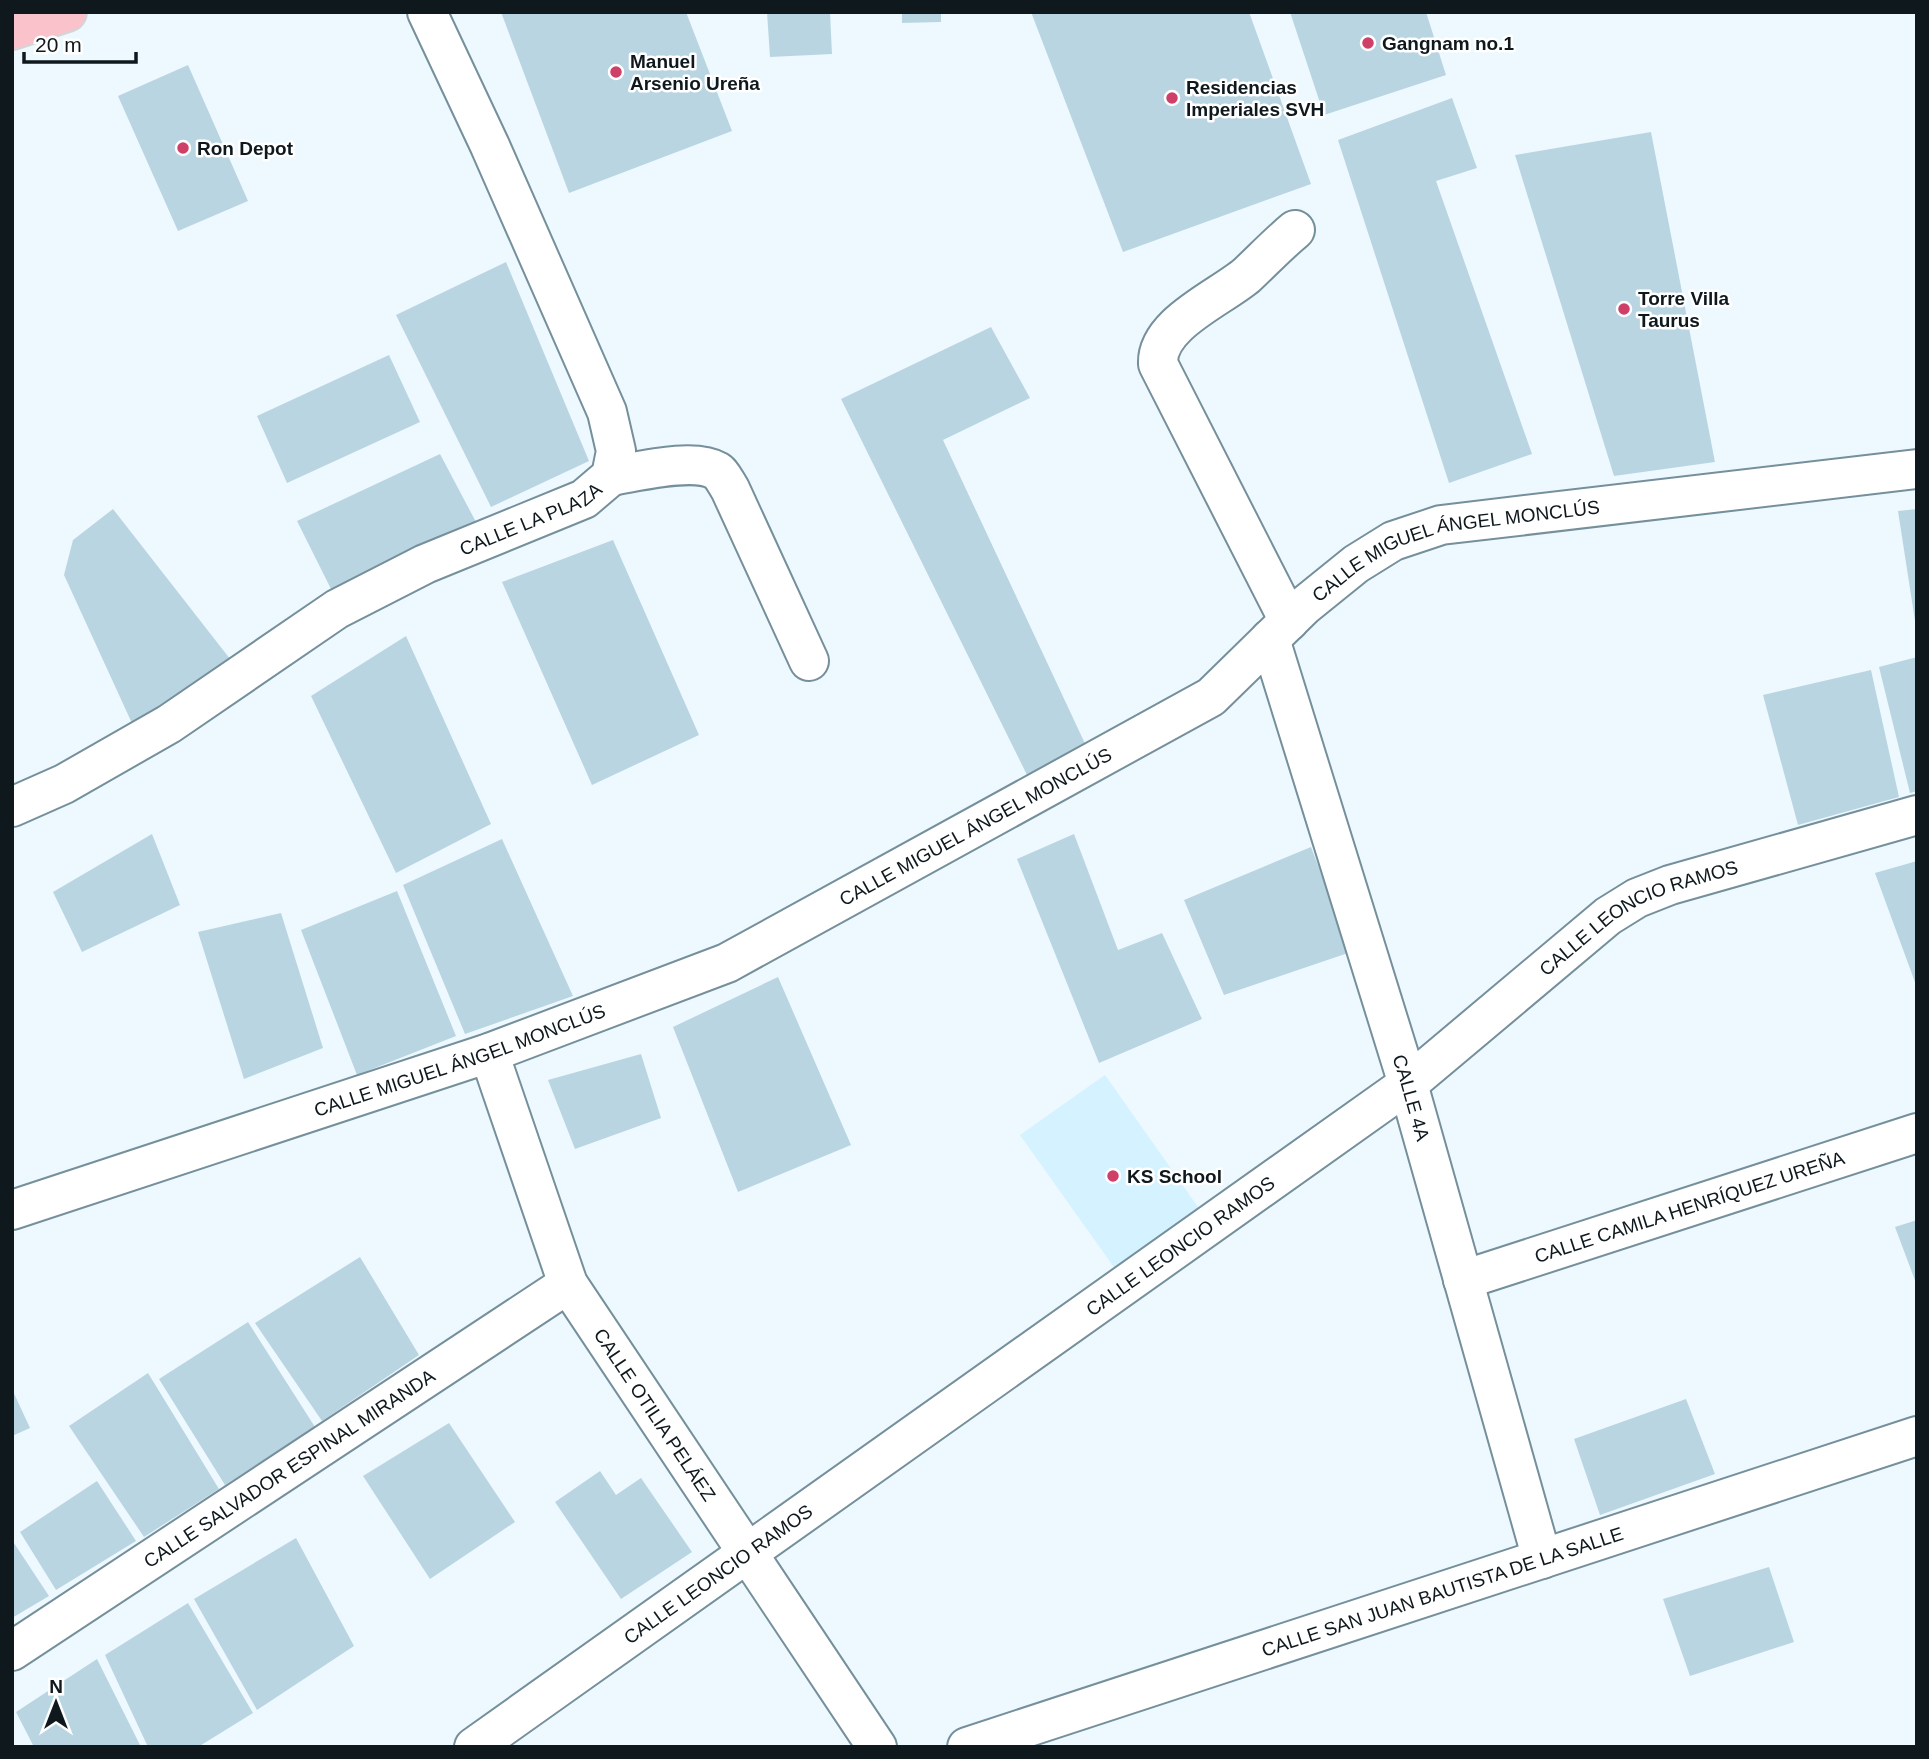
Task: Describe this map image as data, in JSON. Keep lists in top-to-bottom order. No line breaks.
{"streets":{"street":["CALLE LA PLAZA","CALLE MIGUEL ÁNGEL MONCLÚS","CALLE LEONCIO RAMOS","CALLE 4A","CALLE CAMILA HENRÍQUEZ UREÑA","CALLE OTILIA PELÁEZ","CALLE SALVADOR ESPINAL MIRANDA","CALLE SAN JUAN BAUTISTA DE LA SALLE"]},"crossings":[["CALLE MIGUEL ÁNGEL MONCLÚS","CALLE 4A"],["CALLE MIGUEL ÁNGEL MONCLÚS","CALLE OTILIA PELÁEZ"],["CALLE LEONCIO RAMOS","CALLE 4A"],["CALLE LEONCIO RAMOS","CALLE OTILIA PELÁEZ"],["CALLE 4A","CALLE CAMILA HENRÍQUEZ UREÑA"],["CALLE 4A","CALLE SAN JUAN BAUTISTA DE LA SALLE"],["CALLE OTILIA PELÁEZ","CALLE SALVADOR ESPINAL MIRANDA"]],"places":["Gangnam no.1","Manuel Arsenio Ureña","Residencias Imperiales SVH","Ron Depot","Torre Villa Taurus","KS School"],"scale_bar":"20 m","north":"top"}
